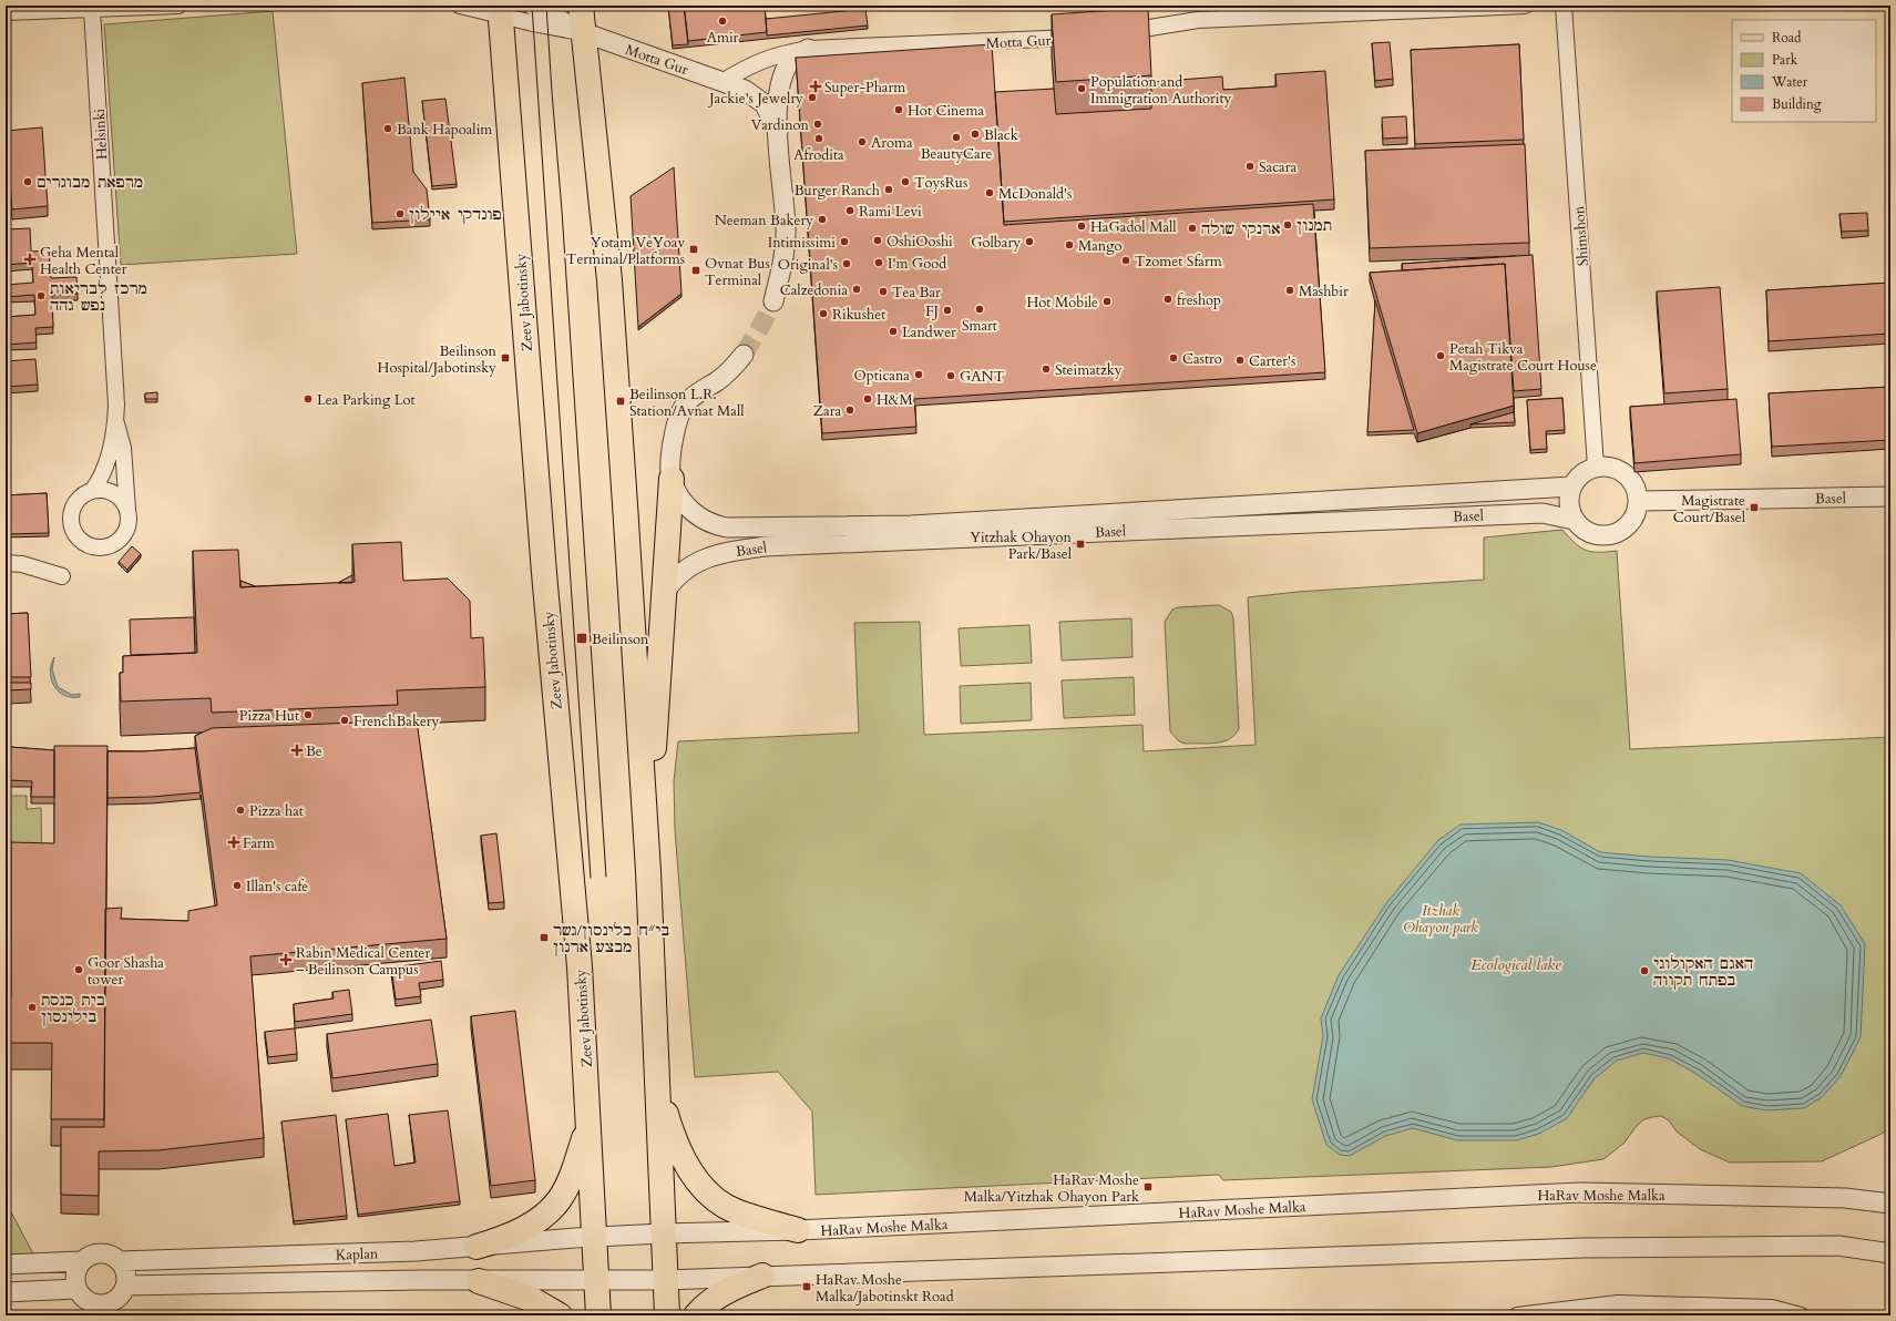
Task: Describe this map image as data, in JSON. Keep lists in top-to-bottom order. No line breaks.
{"streets":{"main road":["Zeev Jabotinsky"],"street":["Motta Gur","Helsinki","Shimshon","Basel","HaRav Moshe Malka","Kaplan"]},"crossings":[["Shimshon","Basel"],["Zeev Jabotinsky","HaRav Moshe Malka"],["Zeev Jabotinsky","Kaplan"],["HaRav Moshe Malka","Kaplan"]],"water":["Ecological lake"],"parks":["Itzhak Ohayon park"],"places":{"other":["Amir","Population and Immigration Authority","Jackie's Jewelry","Hot Cinema","Vardinon","Bank Hapoalim","Black","BeautyCare","Afrodita","Aroma","Sacara","מרפאת מבוגרים","ToysRus","Burger Ranch","McDonald's","Rami Levi","פונדקי איילון","Neeman Bakery","תמנון","HaGadol Mall","ארנקי שולה","OshiOoshi","Intimissimi","Golbary","Mango","Tzomet Sfarm","I'm Good","Original's","Calzedonia","Mashbir","Tea Bar","מרכז לבריאות נפש גהה","freshop","Hot Mobile","Smart","FJ","Rikushet","Landwer","Petah Tikva Magistrate Court House","Castro","Carter's","Steimatzky","Opticana","GANT","Lea Parking Lot","H&M","Zara","Pizza Hut","FrenchBakery","Pizza hat","Illan's cafe","Goor Shasha tower","האגם האקולוגי בפתח תקווה","בית כנסת בילינסון"],"health":["Super-Pharm","Geha Mental Health Center","Be","Farm","Rabin Medical Center – Beilinson Campus"],"transit":["Yotam VeYoav Terminal/Platforms","Ovnat Bus Terminal","Beilinson Hospital/Jabotinsky","Beilinson L.R. Station/Avnat Mall","Magistrate Court/Basel","Yitzhak Ohayon Park/Basel","Beilinson","בי״ח בלינסון/גשר מבצע ארנון","HaRav Moshe Malka/Yitzhak Ohayon Park","HaRav Moshe Malka/Jabotinskt Road"]},"legend":["Road","Park","Water","Building"]}
